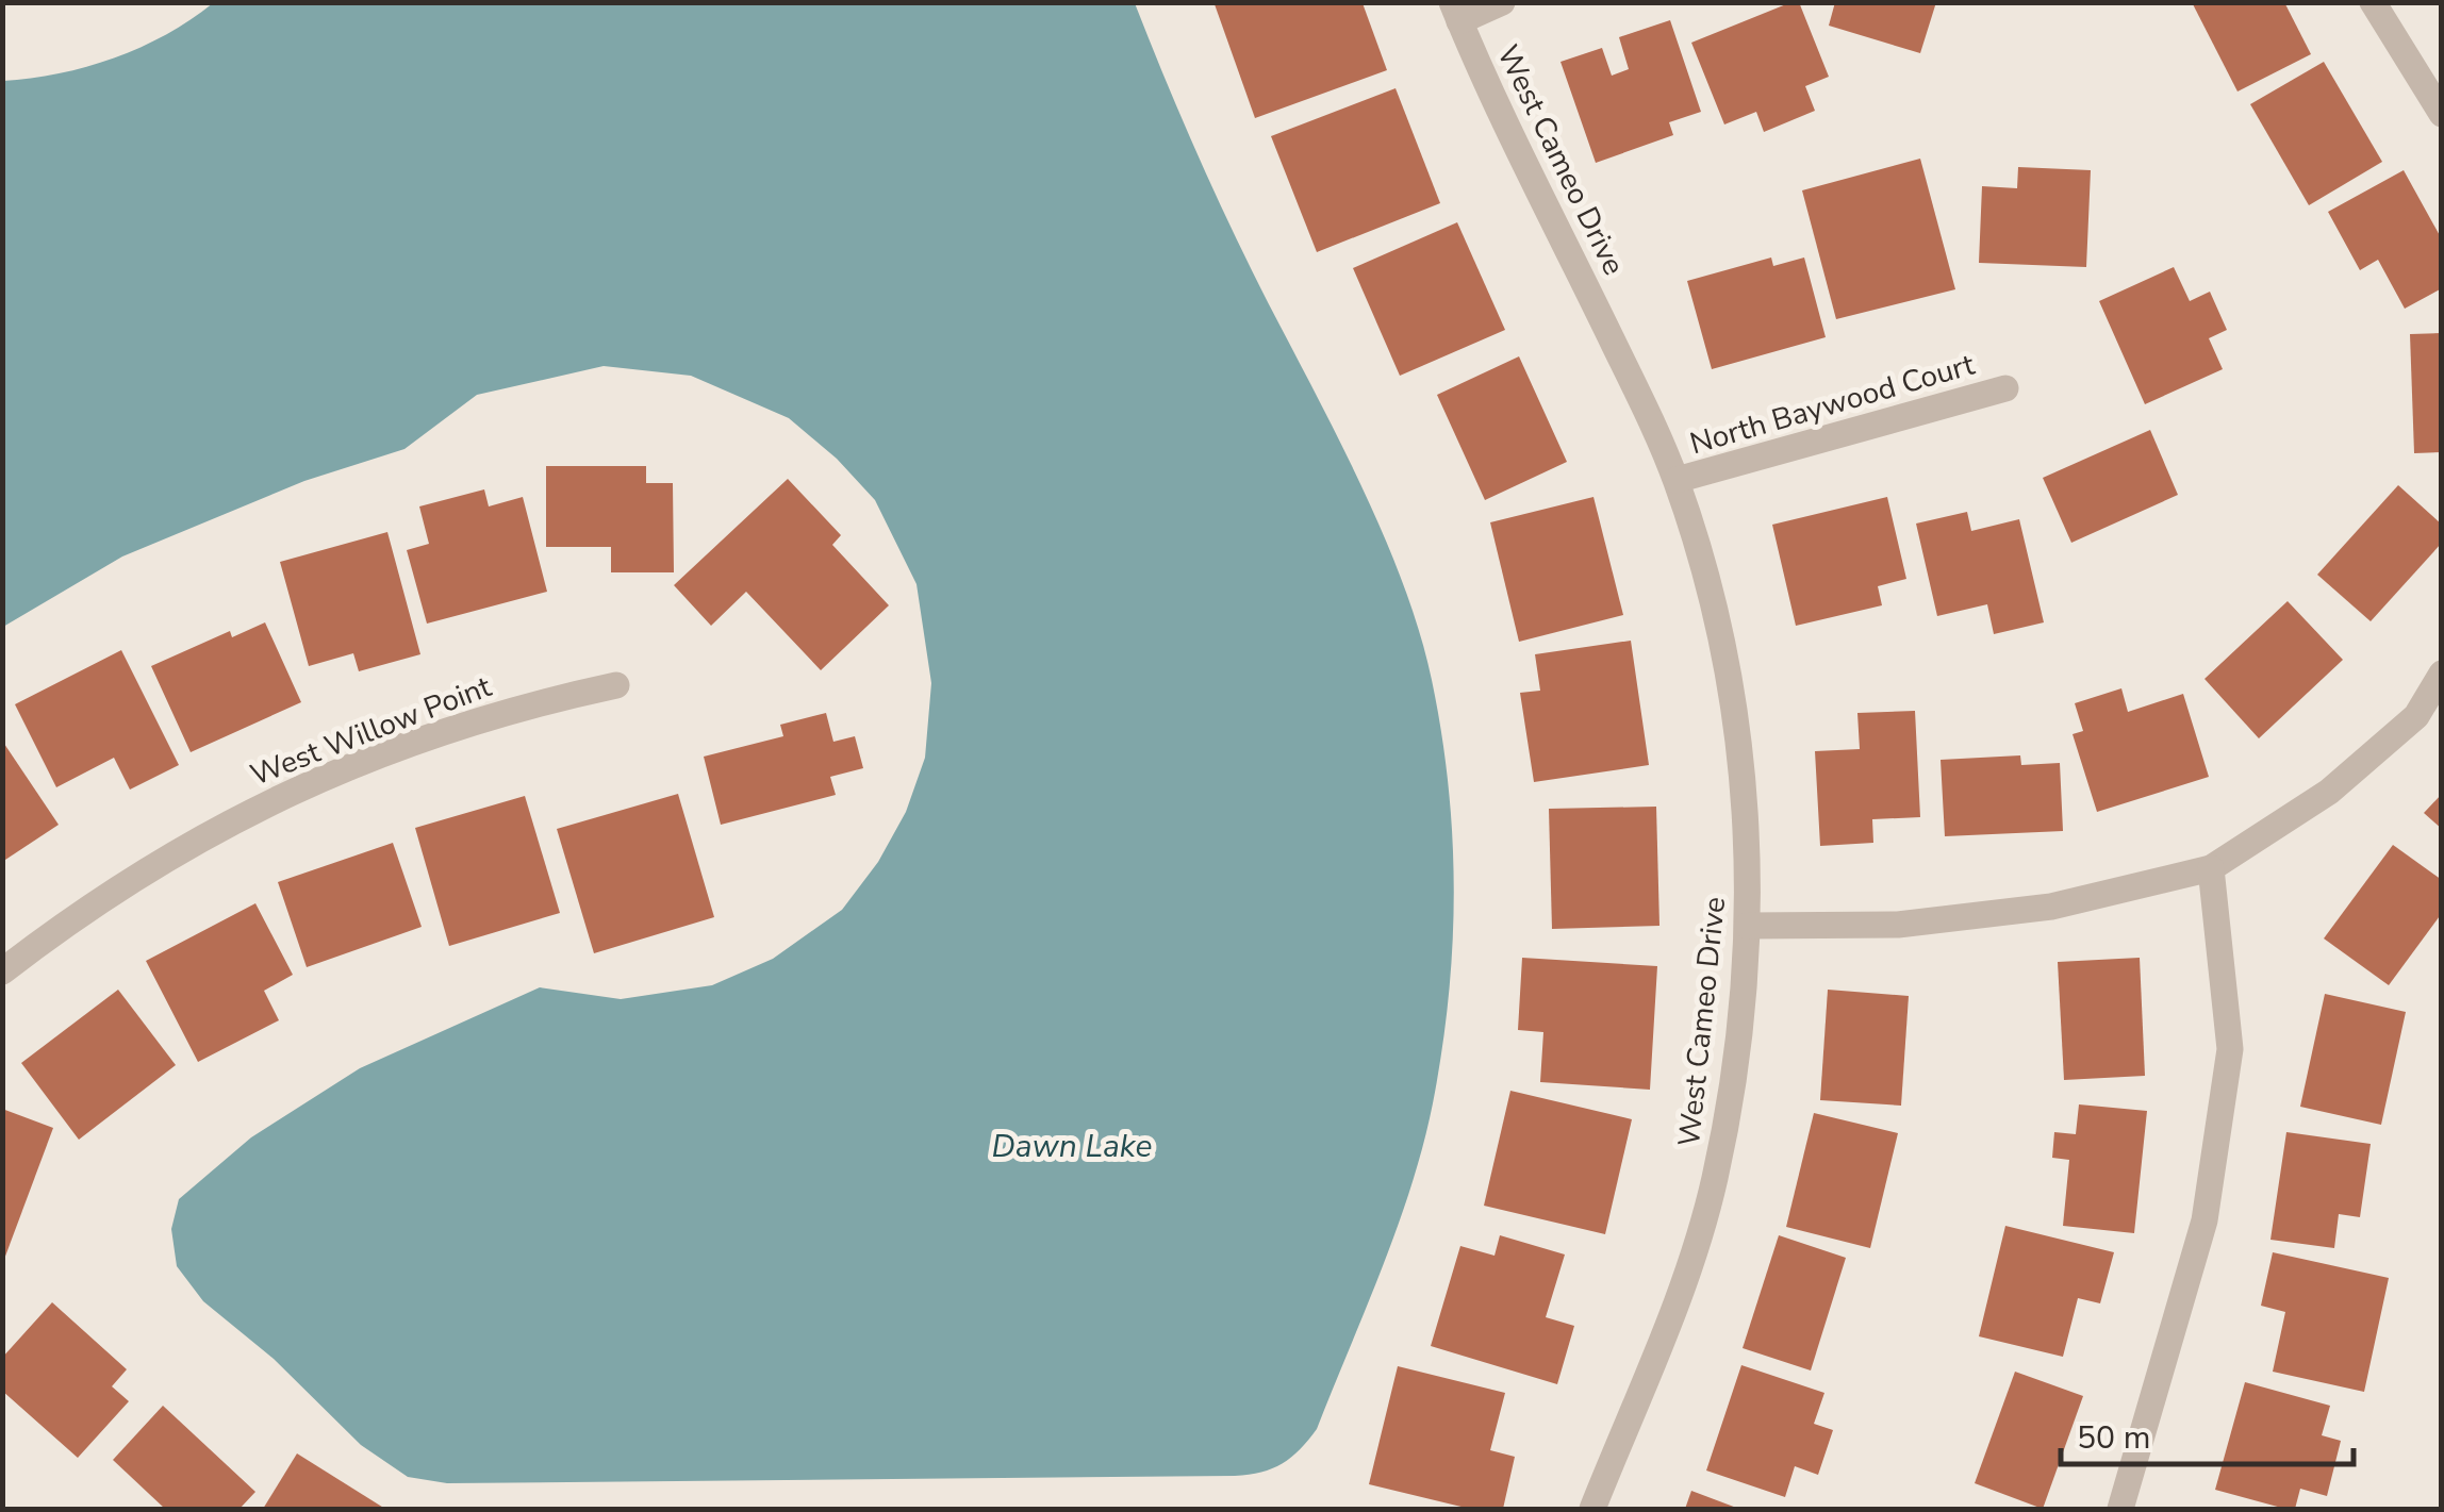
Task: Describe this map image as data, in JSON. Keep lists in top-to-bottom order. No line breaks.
{"streets":{"street":["West Cameo Drive","North Baywood Court","West Willow Point"]},"crossings":[["West Cameo Drive","North Baywood Court"]],"water":["Dawn Lake"],"scale_bar":"50 m"}
